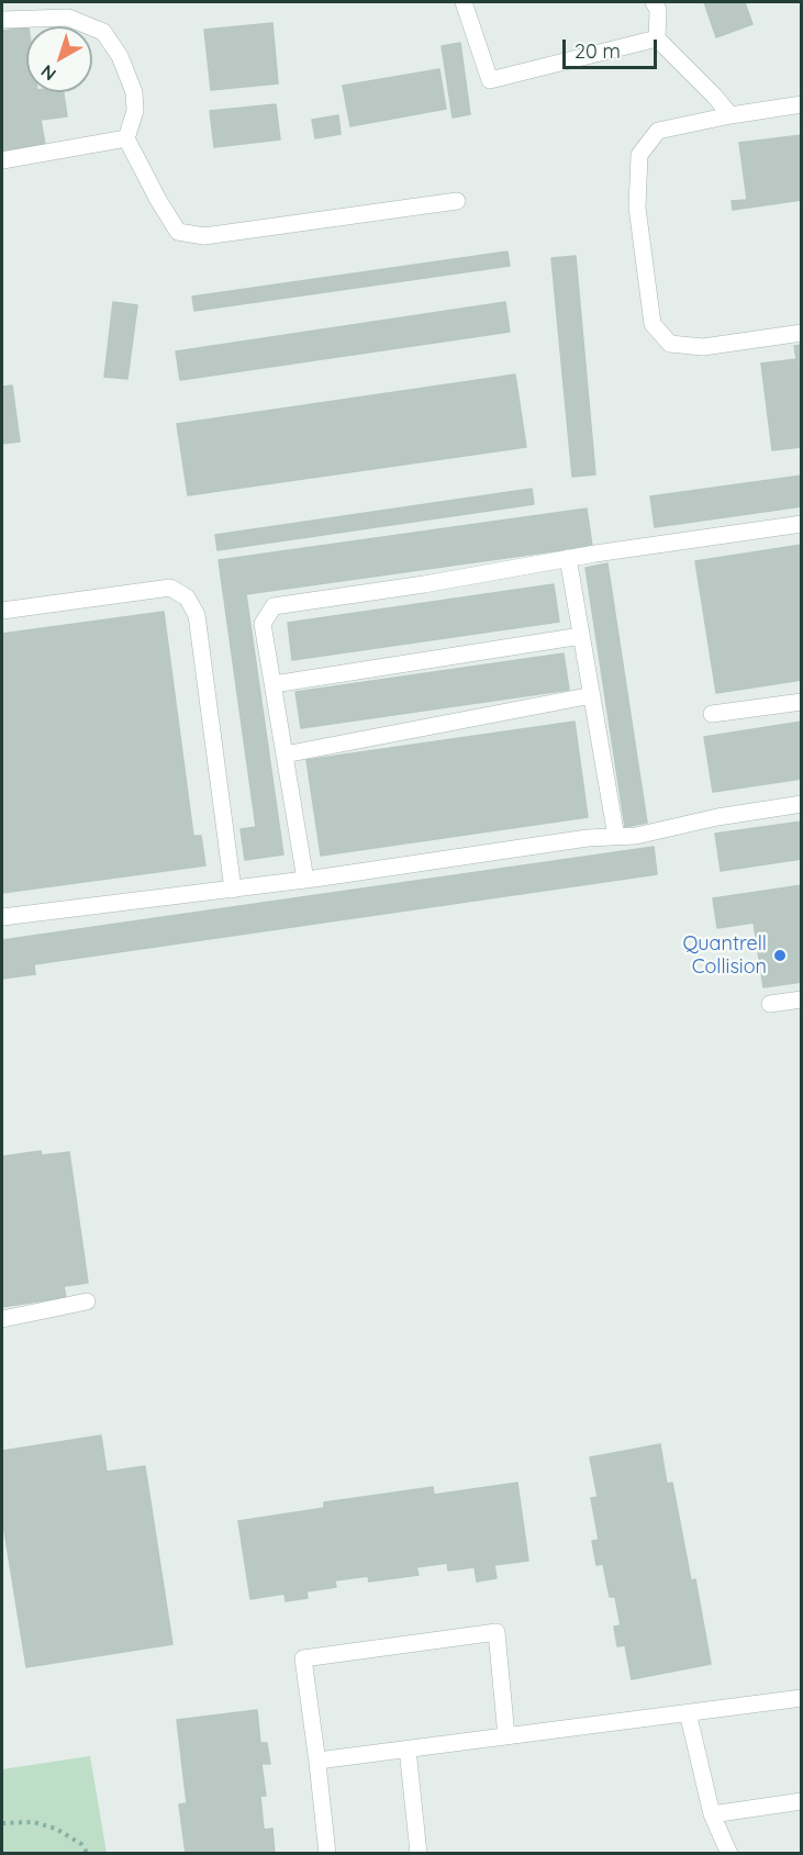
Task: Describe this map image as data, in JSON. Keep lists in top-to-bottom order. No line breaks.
{"places":["Quantrell Collision"],"scale_bar":"20 m","north":"bottom left"}
